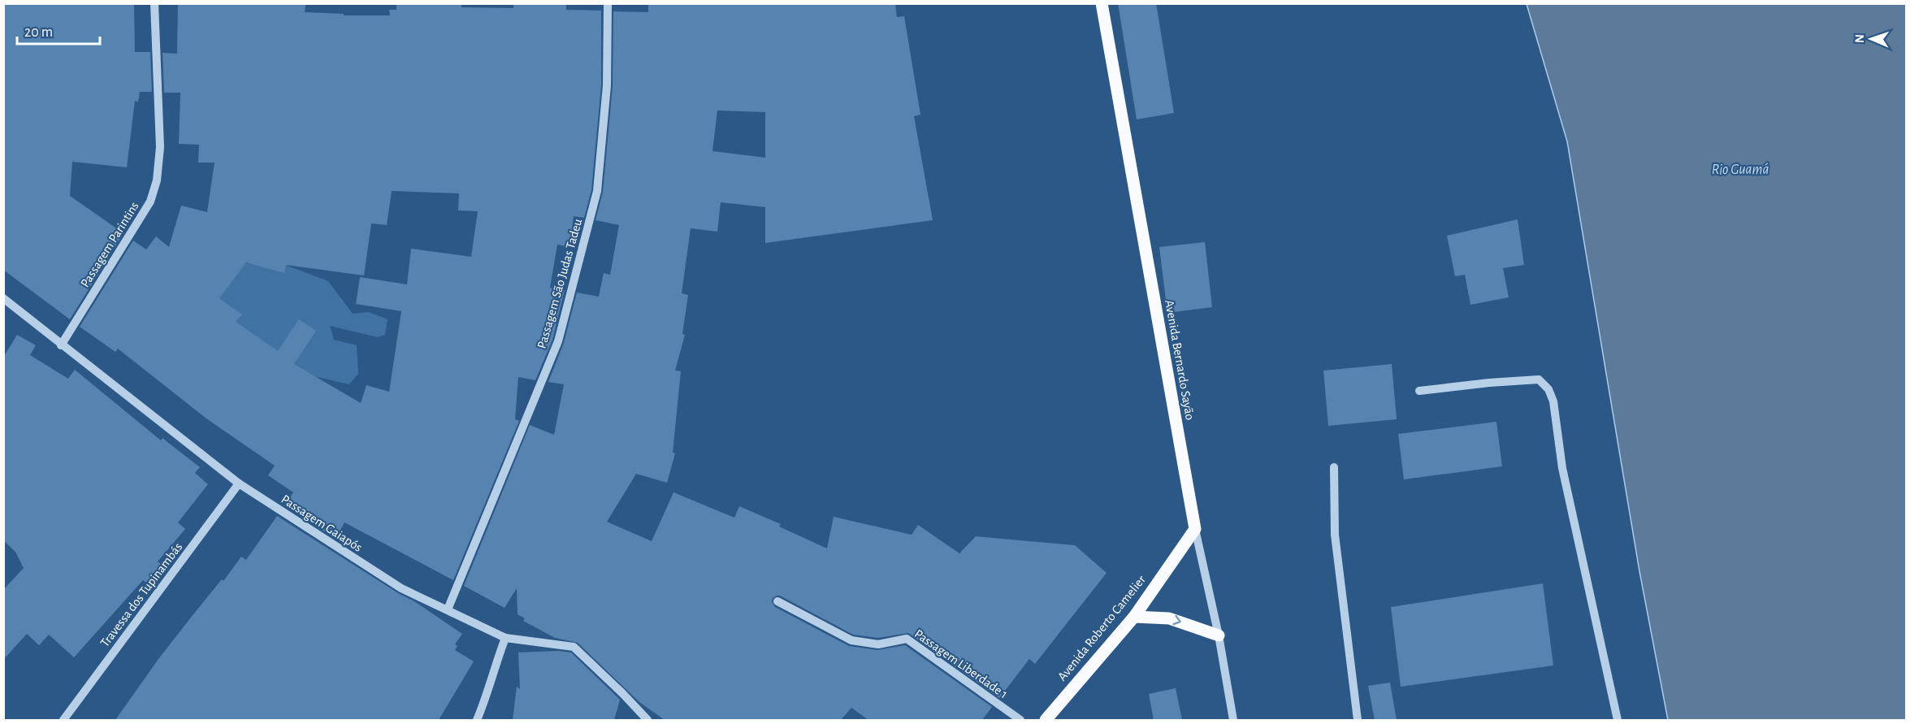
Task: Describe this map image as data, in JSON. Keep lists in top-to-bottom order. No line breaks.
{"streets":{"main road":["Avenida Bernardo Sayão","Avenida Roberto Camelier"],"street":["Passagem Parintins","Passagem São Judas Tadeu","Passagem Gaiapós","Travessa dos Tupinambás","Passagem Liberdade 1"]},"crossings":[["Passagem Parintins","Passagem Gaiapós"],["Passagem São Judas Tadeu","Passagem Gaiapós"],["Avenida Bernardo Sayão","Avenida Roberto Camelier"],["Passagem Gaiapós","Travessa dos Tupinambás"]],"water":["Rio Guamá"],"scale_bar":"20 m","north":"left"}
